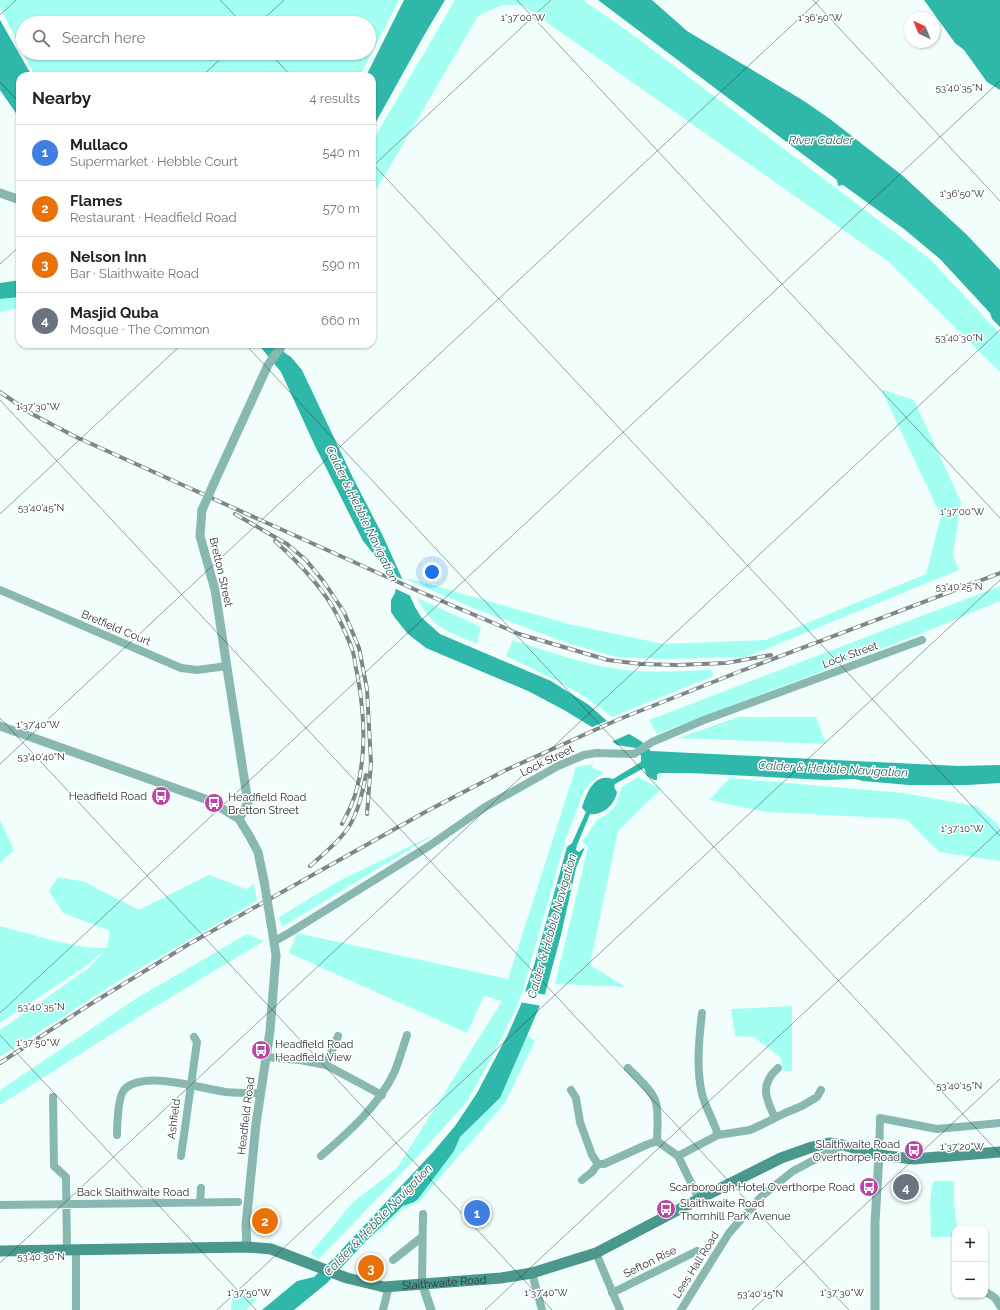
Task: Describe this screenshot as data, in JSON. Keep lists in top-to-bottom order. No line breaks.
{"streets":{"main road":["Slaithwaite Road"],"street":["Bretton Street","Bretfield Court","Lock Street","Headfield Road","Ashfield","Back Slaithwaite Road","Sefton Rise","Lees Hall Road"]},"crossings":[["Bretton Street","Bretfield Court"],["Bretton Street","Headfield Road"],["Lock Street","Headfield Road"],["Headfield Road","Ashfield"],["Headfield Road","Slaithwaite Road"],["Lees Hall Road","Slaithwaite Road"]],"water":["River Calder","Calder & Hebble Navigation"],"places":{"bus stop":["Headfield Road","Headfield Road Bretton Street","Headfield Road Headfield View","Slaithwaite Road Overthorpe Road","Scarborough Hotel Overthorpe Road","Slaithwaite Road Thornhill Park Avenue"]},"north":"top left","page":{"search":"Search here","heading":["Nearby","4 results"],"list":[{"mark":"1","name":"Mullaco","note":"Supermarket · Hebble Court","value":"540 m"},{"mark":"2","name":"Flames","note":"Restaurant · Headfield Road","value":"570 m"},{"mark":"3","name":"Nelson Inn","note":"Bar · Slaithwaite Road","value":"590 m"},{"mark":"4","name":"Masjid Quba","note":"Mosque · The Common","value":"660 m"}],"pins":["4","1","2","3"],"map_buttons":["+","−"]},"coordinates":["1°36'50\"W","1°37'00\"W","53°40'35\"N","53°40'30\"N","1°37'30\"W","53°40'45\"N","53°40'25\"N","1°37'40\"W","53°40'40\"N","1°37'10\"W","1°37'50\"W","53°40'15\"N","1°37'20\"W"]}
